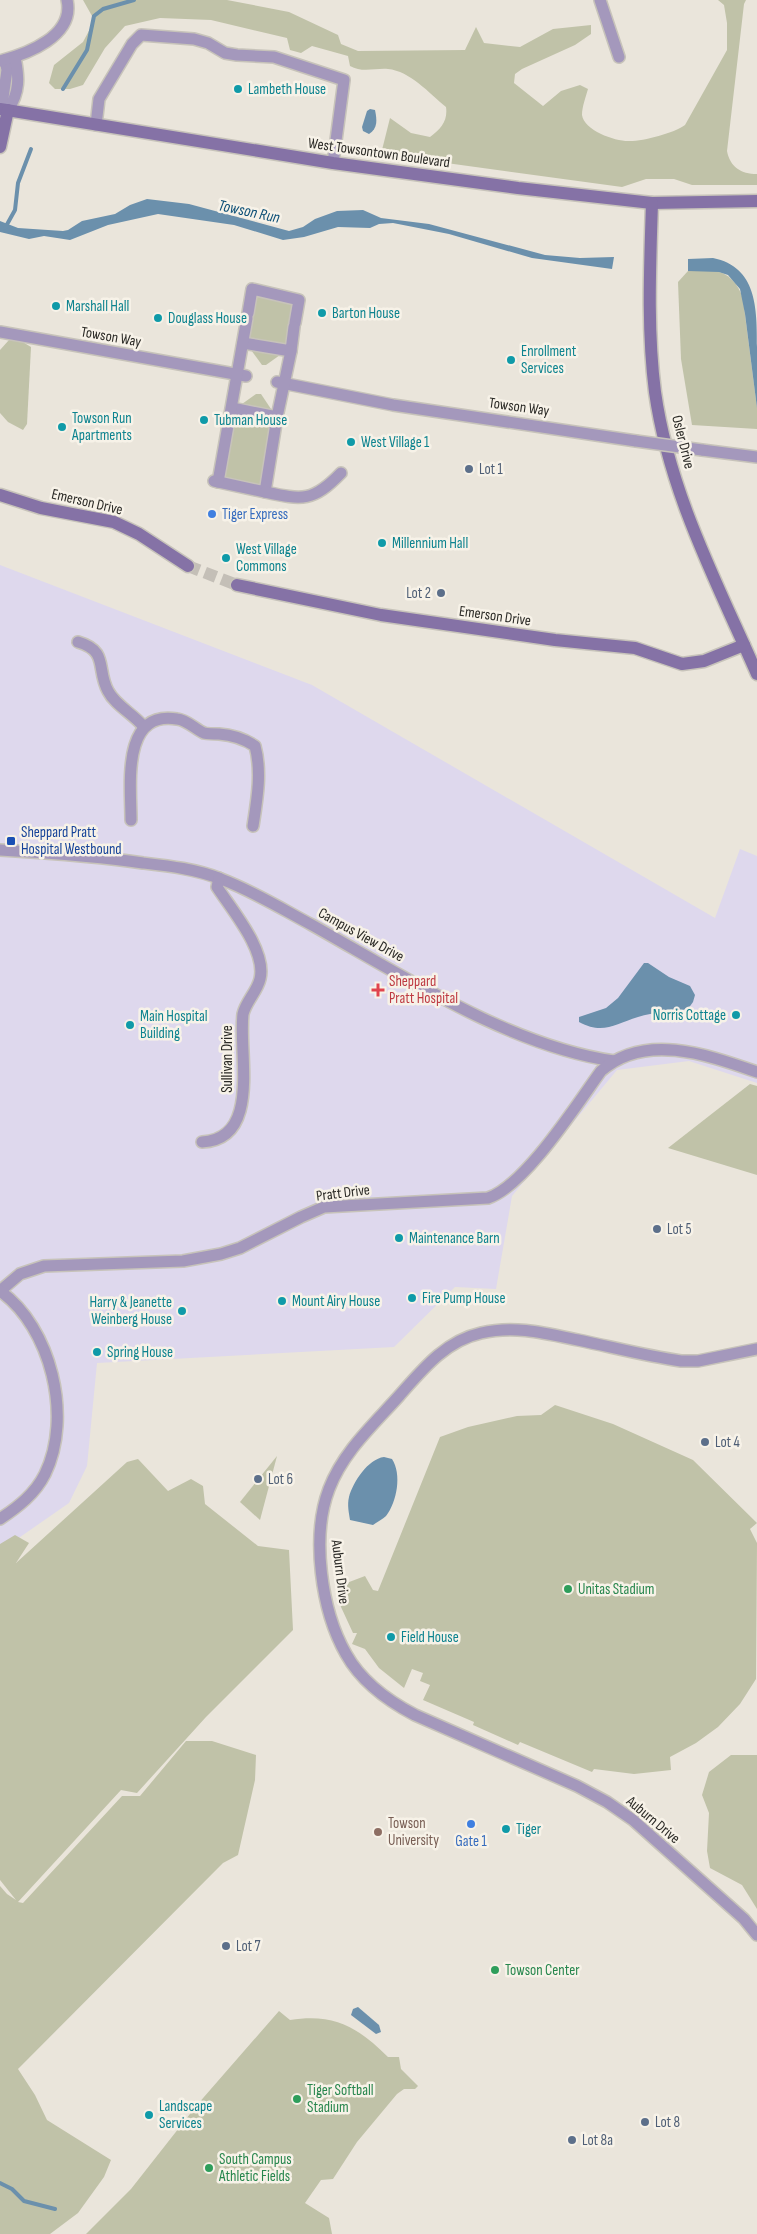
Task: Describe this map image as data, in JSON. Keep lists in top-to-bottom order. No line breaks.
{"streets":{"street":["West Towsontown Boulevard","Towson Way","Osler Drive","Emerson Drive","Campus View Drive","Sullivan Drive","Pratt Drive","Auburn Drive"]},"crossings":[["West Towsontown Boulevard","Osler Drive"],["Osler Drive","Emerson Drive"],["Campus View Drive","Sullivan Drive"],["Campus View Drive","Pratt Drive"]],"water":["Towson Run"],"places":{"other":["Lambeth House","Marshall Hall","Barton House","Douglass House","Enrollment Services","Tubman House","Towson Run Apartments","West Village 1","Lot 1","Tiger Express","Millennium Hall","West Village Commons","Lot 2","Norris Cottage","Main Hospital Building","Lot 5","Maintenance Barn","Fire Pump House","Mount Airy House","Harry & Jeanette Weinberg House","Spring House","Lot 4","Lot 6","Unitas Stadium","Field House","Gate 1","Tiger","Towson University","Lot 7","Towson Center","Tiger Softball Stadium","Landscape Services","Lot 8","Lot 8a","South Campus Athletic Fields"],"transit":["Sheppard Pratt Hospital Westbound"],"health":["Sheppard Pratt Hospital"]}}
